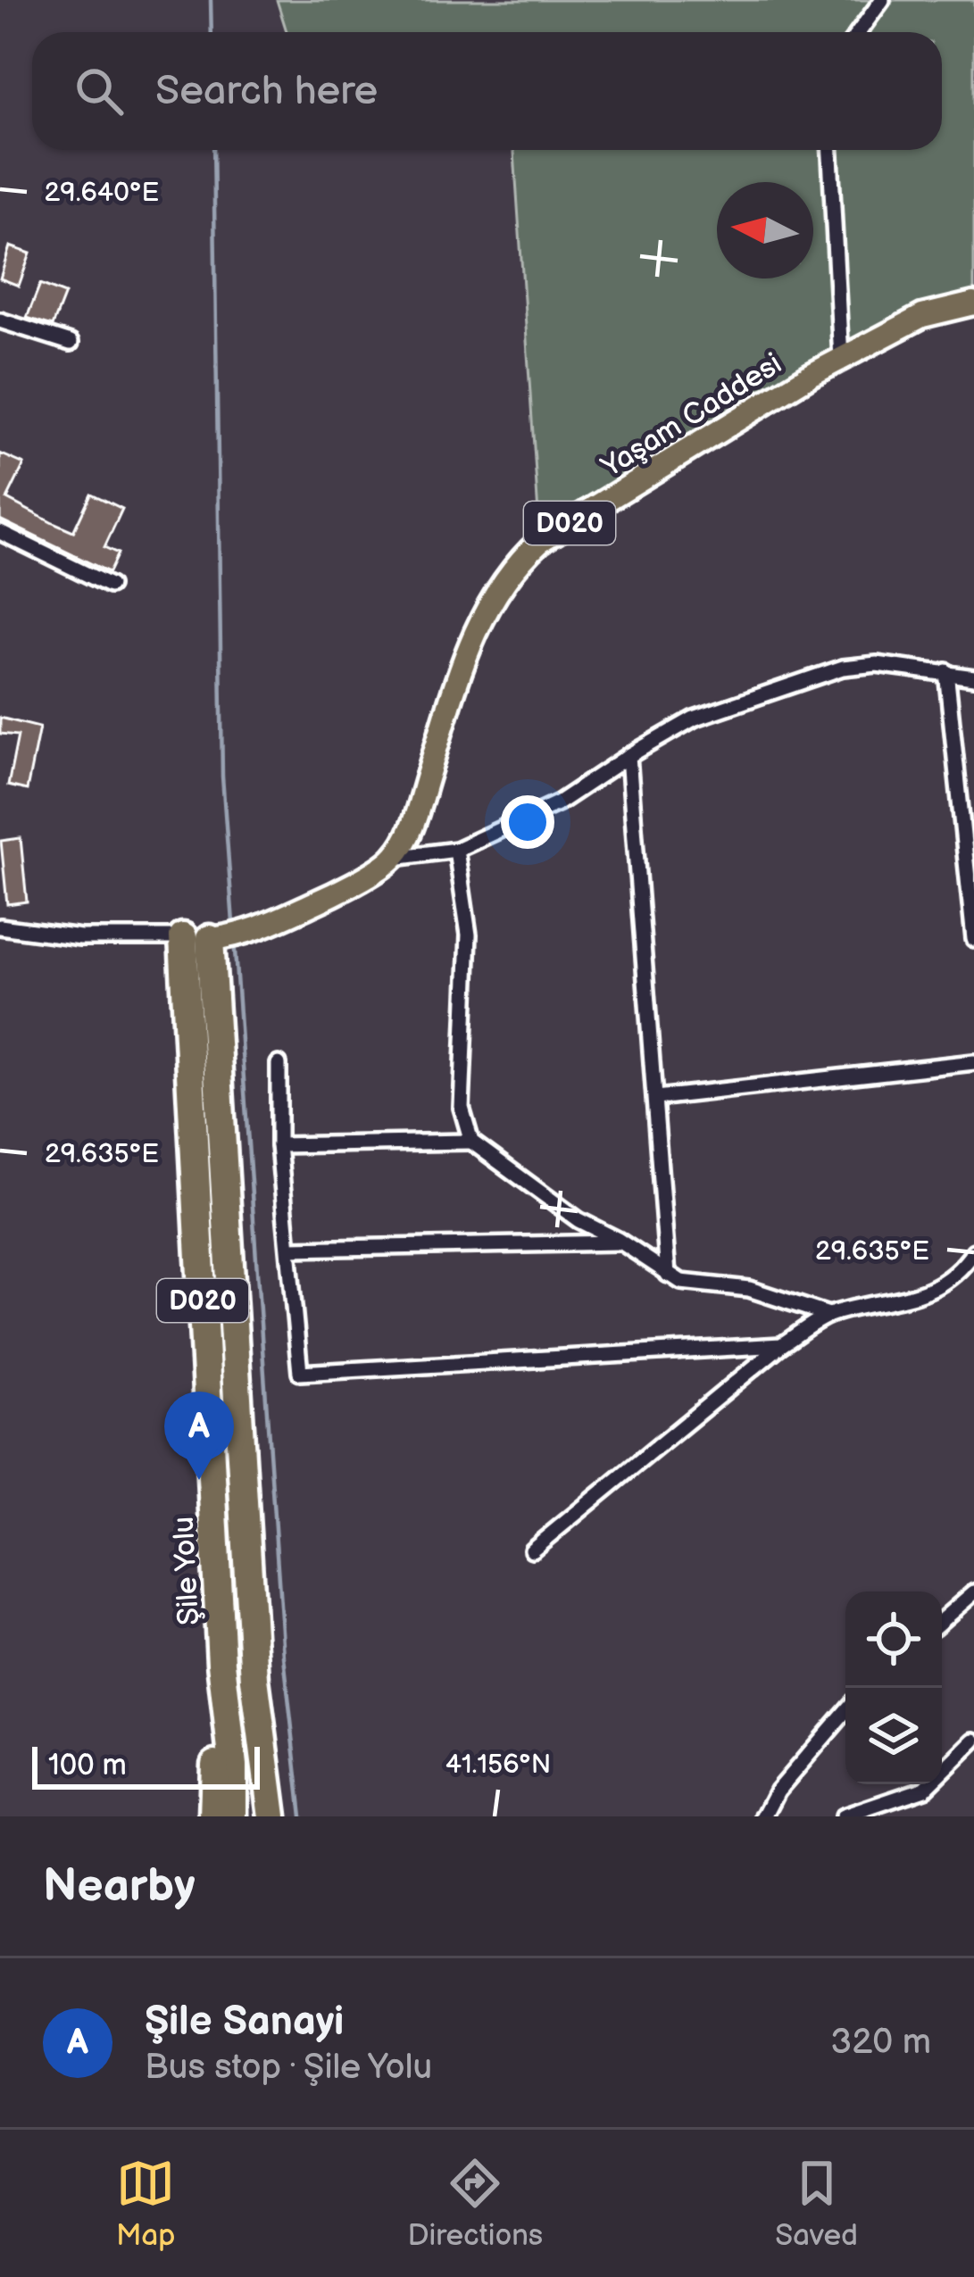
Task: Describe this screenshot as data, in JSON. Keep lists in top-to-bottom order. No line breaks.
{"streets":{"highway":["D020","Şile Yolu"],"main road":["Yaşam Caddesi"]},"crossings":[["D020","Şile Yolu"]],"scale_bar":"100 m","north":"left","page":{"search":"Search here","pins":"A","scale":"100 m","heading":"Nearby","list":[{"mark":"A","name":"Şile Sanayi","note":"Bus stop · Şile Yolu","value":"320 m"}],"nav":["Map","Directions","Saved"]},"coordinates":["29.640°E","29.635°E","41.156°N"]}
